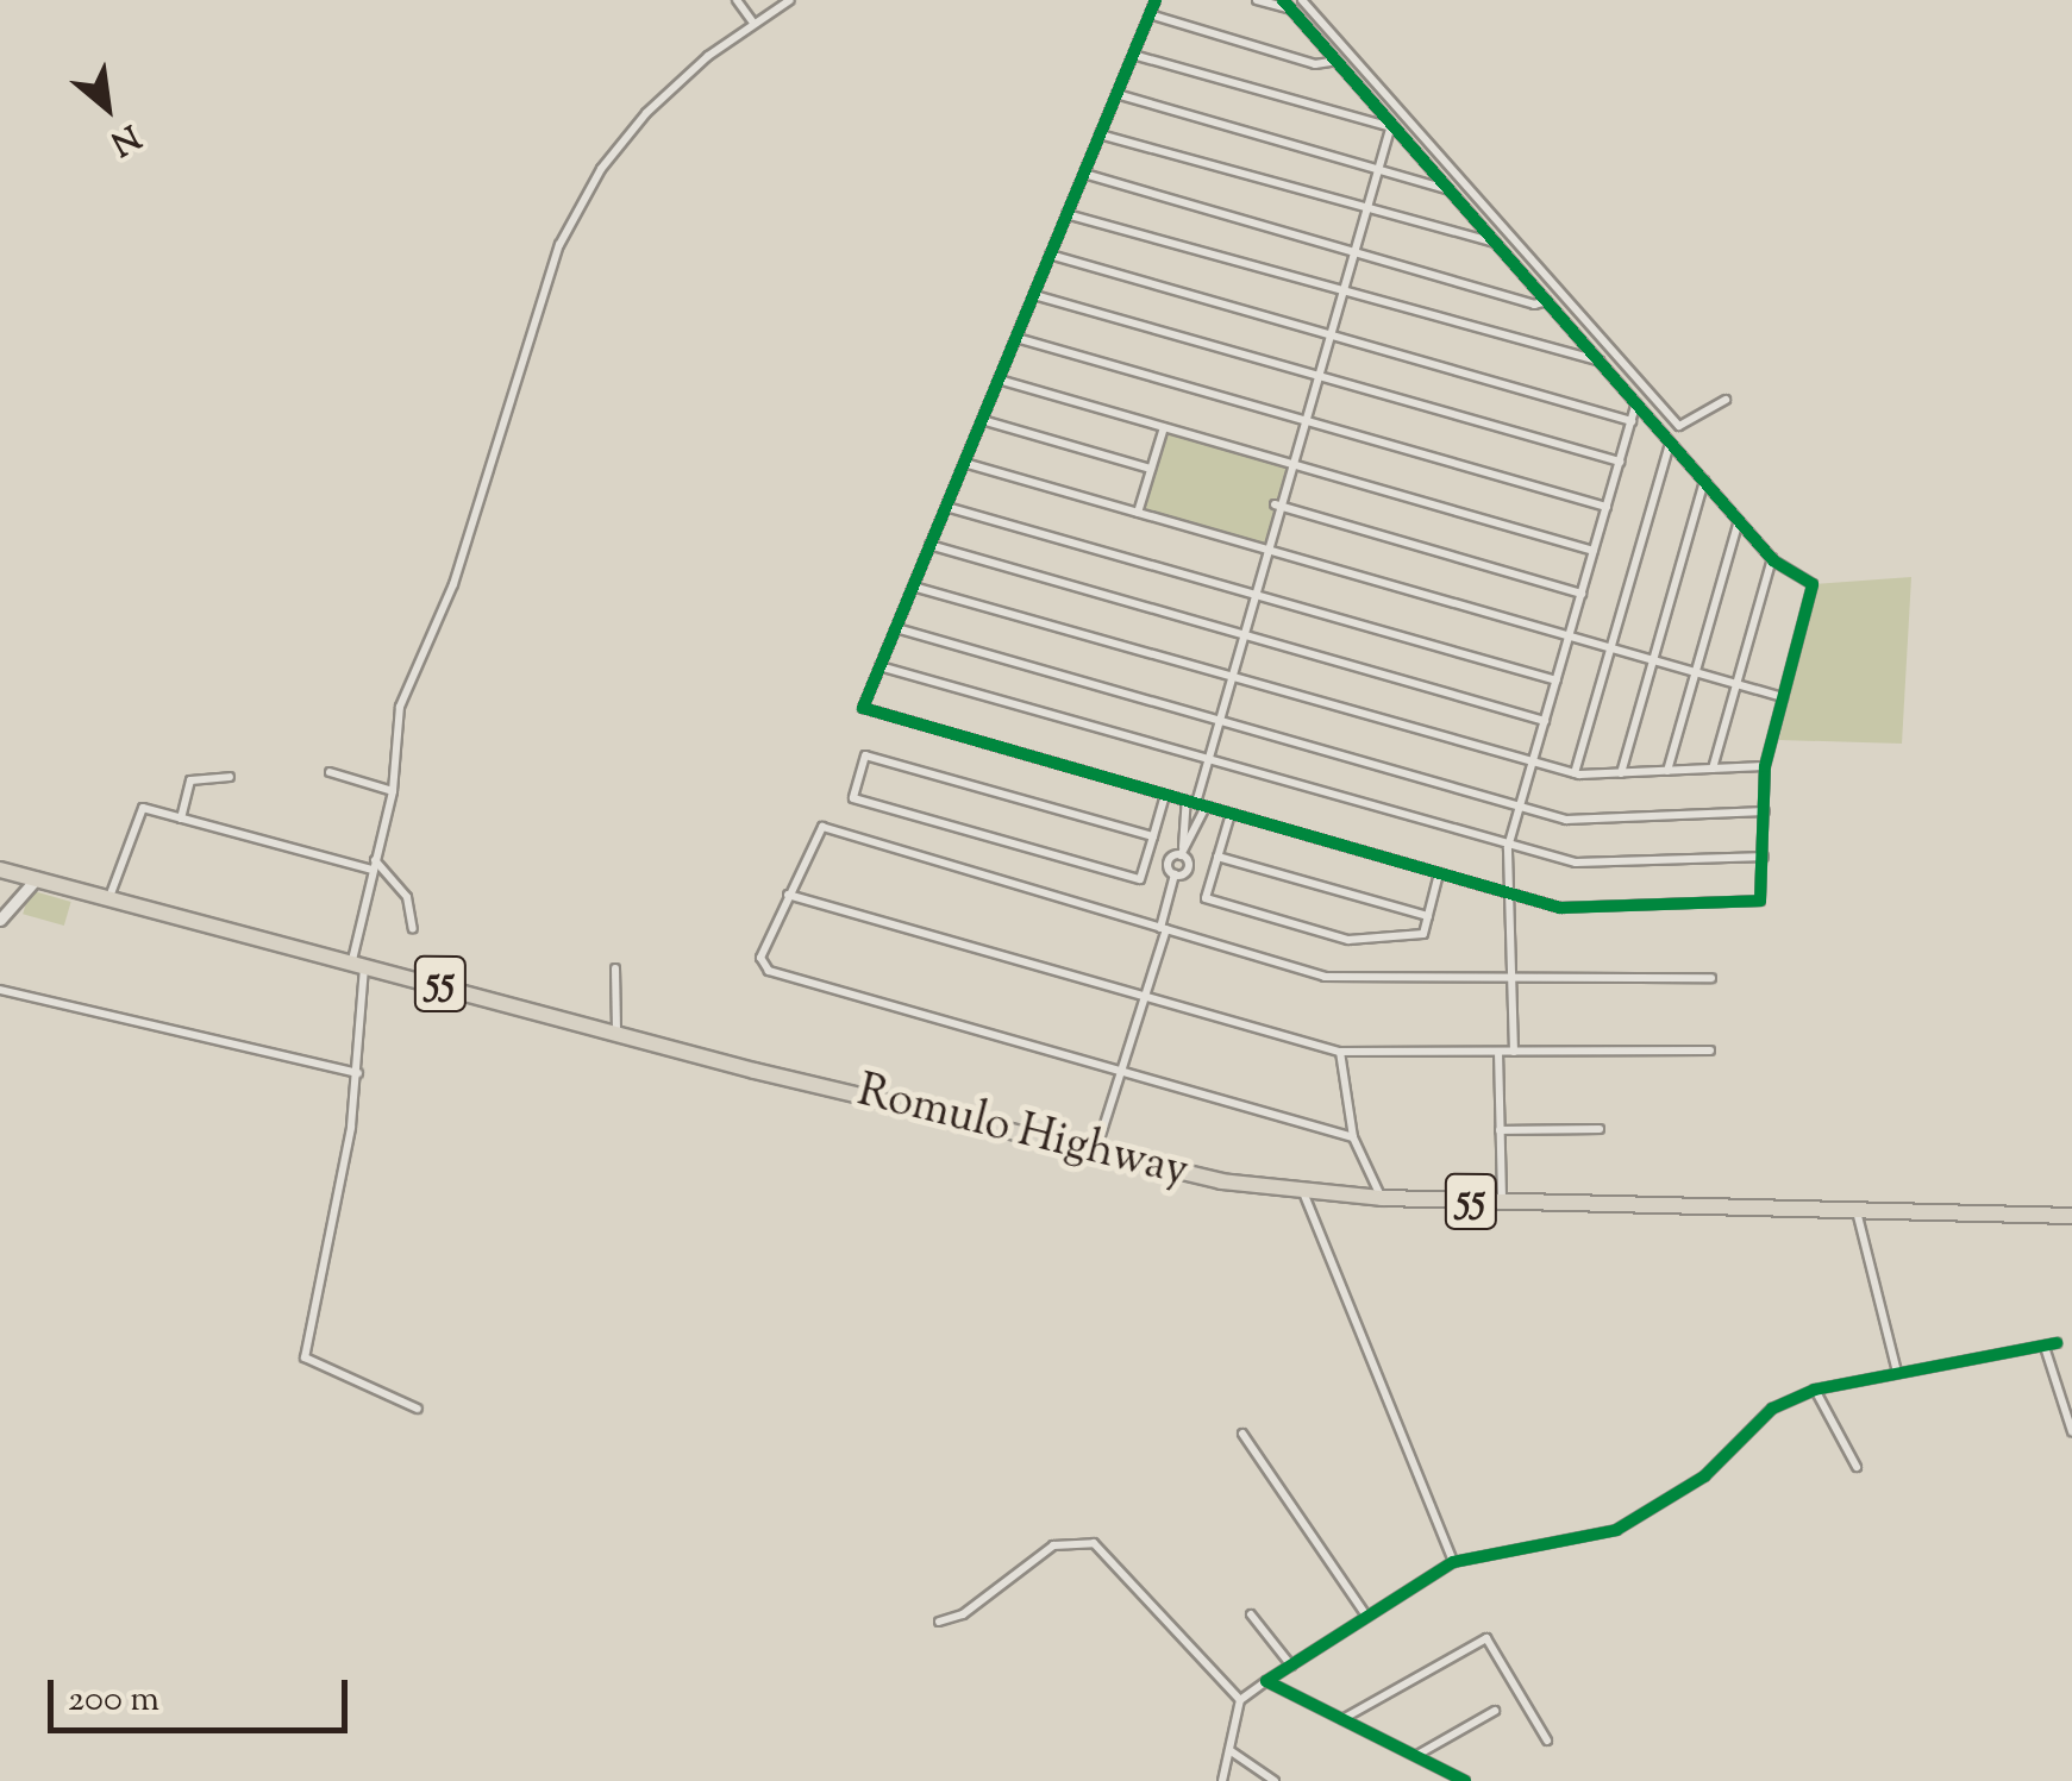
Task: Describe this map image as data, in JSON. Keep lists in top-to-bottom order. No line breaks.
{"streets":{"highway":["55","Romulo Highway"]},"scale_bar":"200 m","north":"bottom right"}
